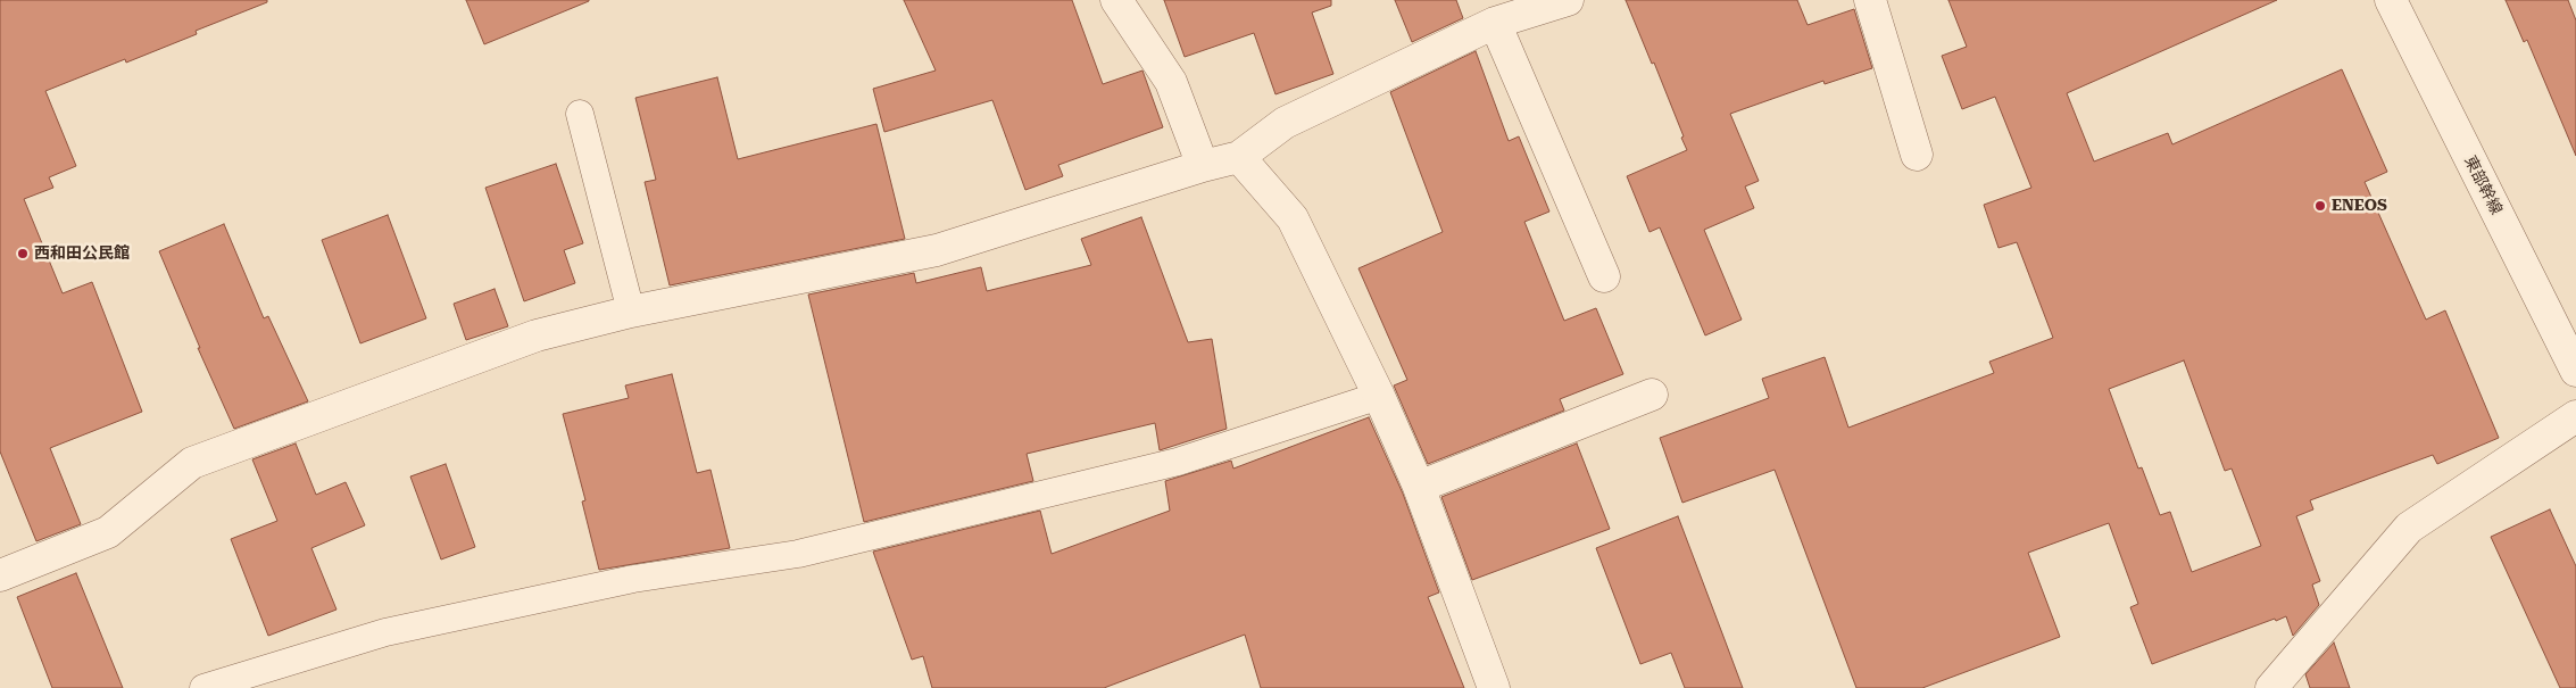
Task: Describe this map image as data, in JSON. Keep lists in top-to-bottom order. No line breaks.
{"streets":{"street":["東部幹線"]},"places":["ENEOS","西和田公民館"]}
